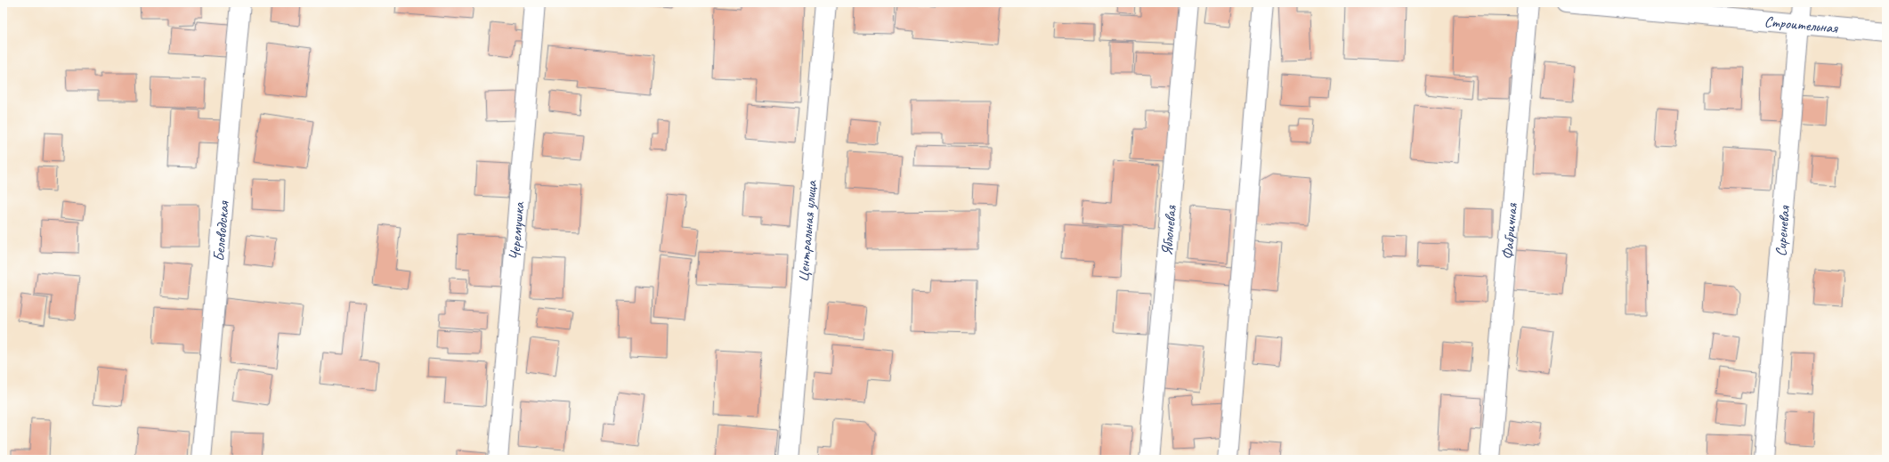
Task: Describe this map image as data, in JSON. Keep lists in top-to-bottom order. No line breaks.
{"streets":{"street":["Строительная","Фабричная","Сиреневая","Беловодская","Черемушка","Центральная улица","Яблоневая"]},"crossings":[["Строительная","Сиреневая"]]}
